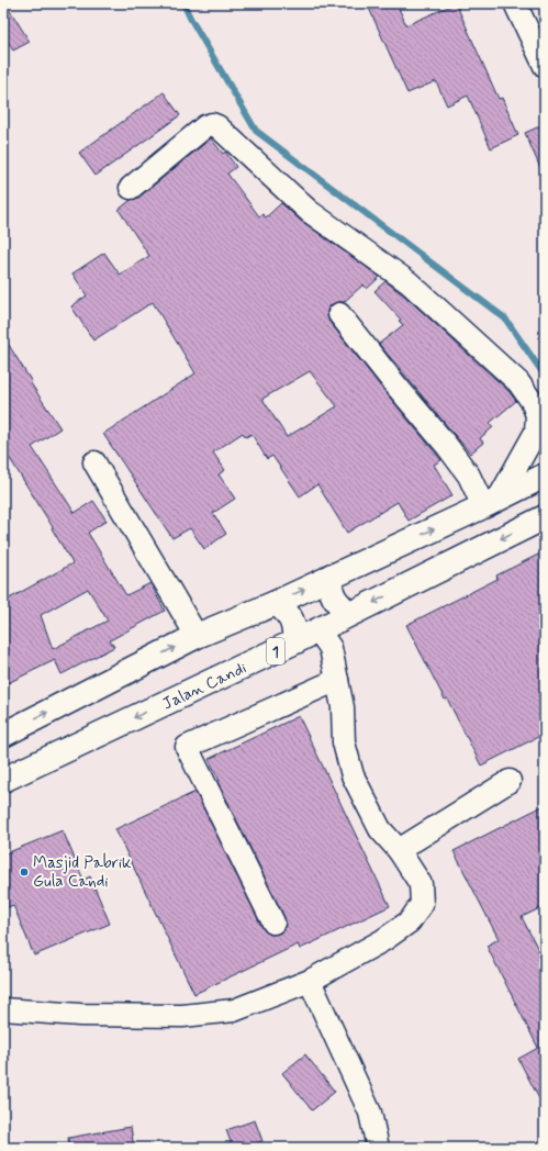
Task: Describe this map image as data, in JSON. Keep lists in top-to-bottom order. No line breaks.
{"streets":{"highway":["1","Jalan Candi"]},"places":["Masjid Pabrik Gula Candi"]}
